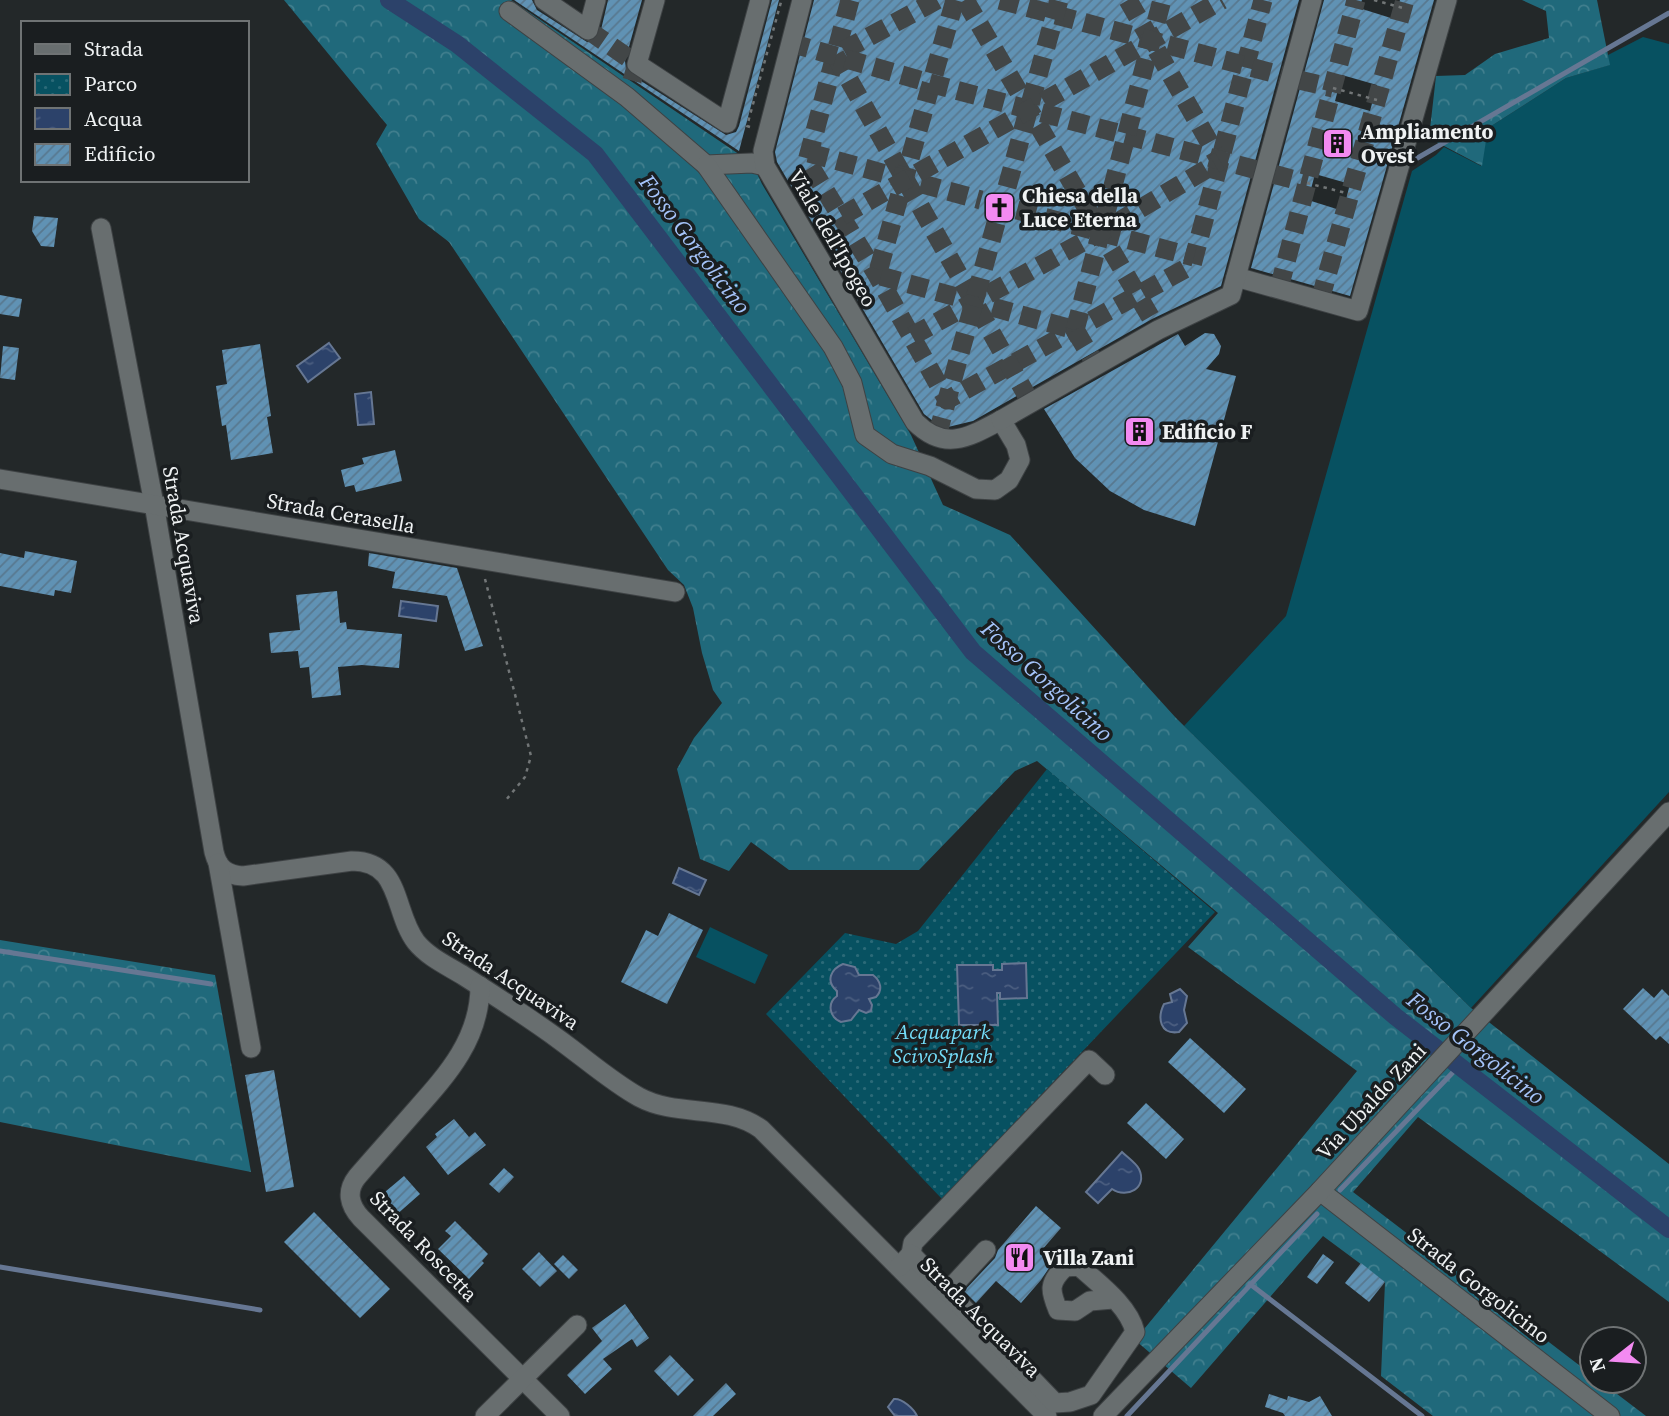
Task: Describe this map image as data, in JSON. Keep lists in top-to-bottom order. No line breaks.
{"streets":{"street":["Viale dell'Ipogeo","Strada Cerasella","Strada Acquaviva","Via Ubaldo Zani","Strada Roscetta","Strada Gorgolicino"]},"crossings":[["Strada Cerasella","Strada Acquaviva"],["Strada Acquaviva","Strada Roscetta"],["Via Ubaldo Zani","Strada Gorgolicino"]],"water":["Fosso Gorgolicino"],"parks":["Acquapark ScivoSplash"],"places":{"building":["Ampliamento Ovest","Edificio F"],"church":["Chiesa della Luce Eterna"],"restaurant":["Villa Zani"]},"legend":["Strada","Parco","Acqua","Edificio"],"north":"left"}
